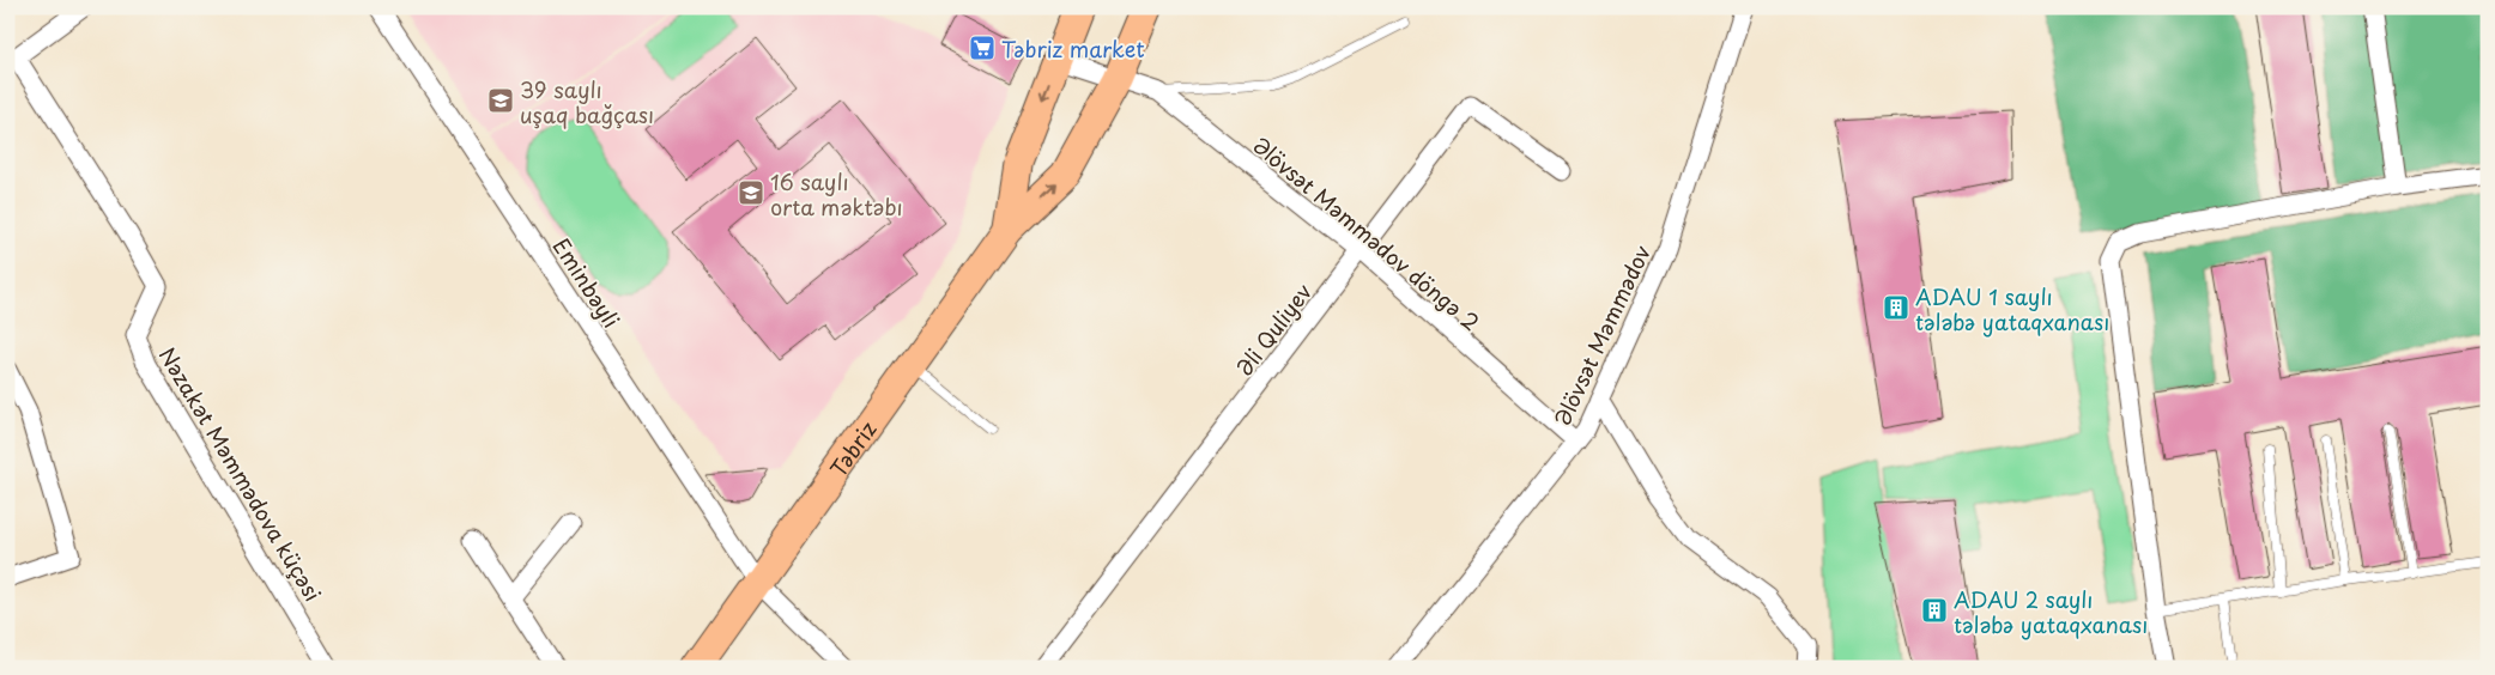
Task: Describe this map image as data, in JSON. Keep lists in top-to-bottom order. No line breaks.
{"streets":{"main road":["Təbriz"],"street":["Əlövsət Məmmədov döngə 2","Eminbəyli","Əli Quliyev","Əlövsət Məmmədov","Nəzakət Məmmədova küçəsi"]},"crossings":[["Əlövsət Məmmədov döngə 2","Əli Quliyev"],["Əlövsət Məmmədov döngə 2","Əlövsət Məmmədov"],["Əlövsət Məmmədov döngə 2","Təbriz"],["Eminbəyli","Təbriz"]],"places":{"supermarket":["Təbriz market"],"school or university":["39 saylı uşaq bağçası","16 saylı orta məktəbı"],"building":["ADAU 1 saylı tələbə yataqxanası","ADAU 2 saylı tələbə yataqxanası"]}}
